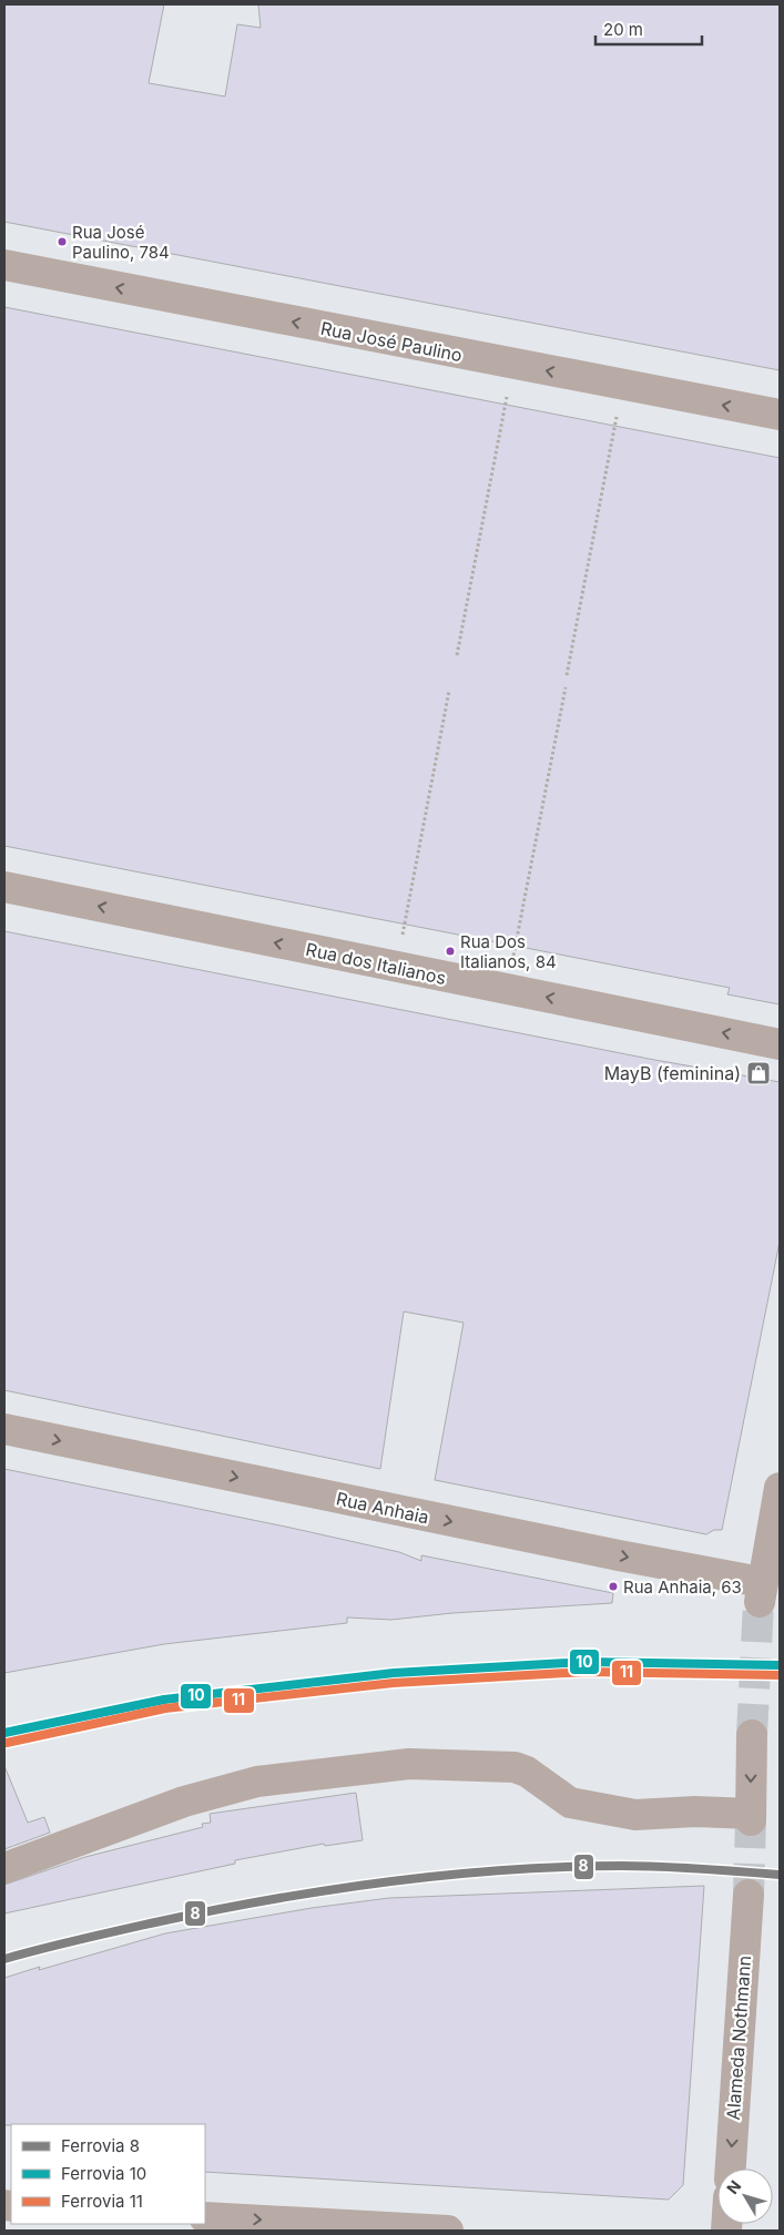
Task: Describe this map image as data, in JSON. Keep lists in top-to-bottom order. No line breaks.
{"streets":{"street":["Rua José Paulino","Rua dos Italianos","Rua Anhaia","Alameda Nothmann"]},"one_way":["Rua José Paulino","Rua dos Italianos","Rua Anhaia","Alameda Nothmann"],"places":{"other":["Rua José Paulino, 784","Rua Dos Italianos, 84","Rua Anhaia, 63"],"shop":["MayB (feminina)"]},"lines":["rail line 10","rail line 11","rail line 8"],"legend":["Ferrovia 8","Ferrovia 10","Ferrovia 11"],"scale_bar":"20 m","north":"top left"}
